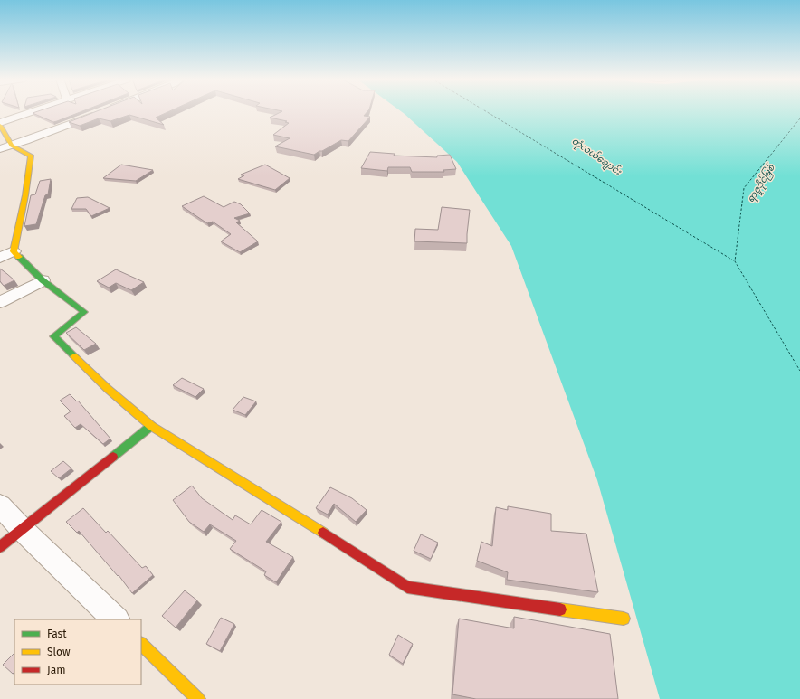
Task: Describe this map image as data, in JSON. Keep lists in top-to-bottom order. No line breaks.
{"water":["တုံလယ်ချောင်း","ရာဇူဒိုင်မြစ်"],"legend":["Fast","Slow","Jam"]}
